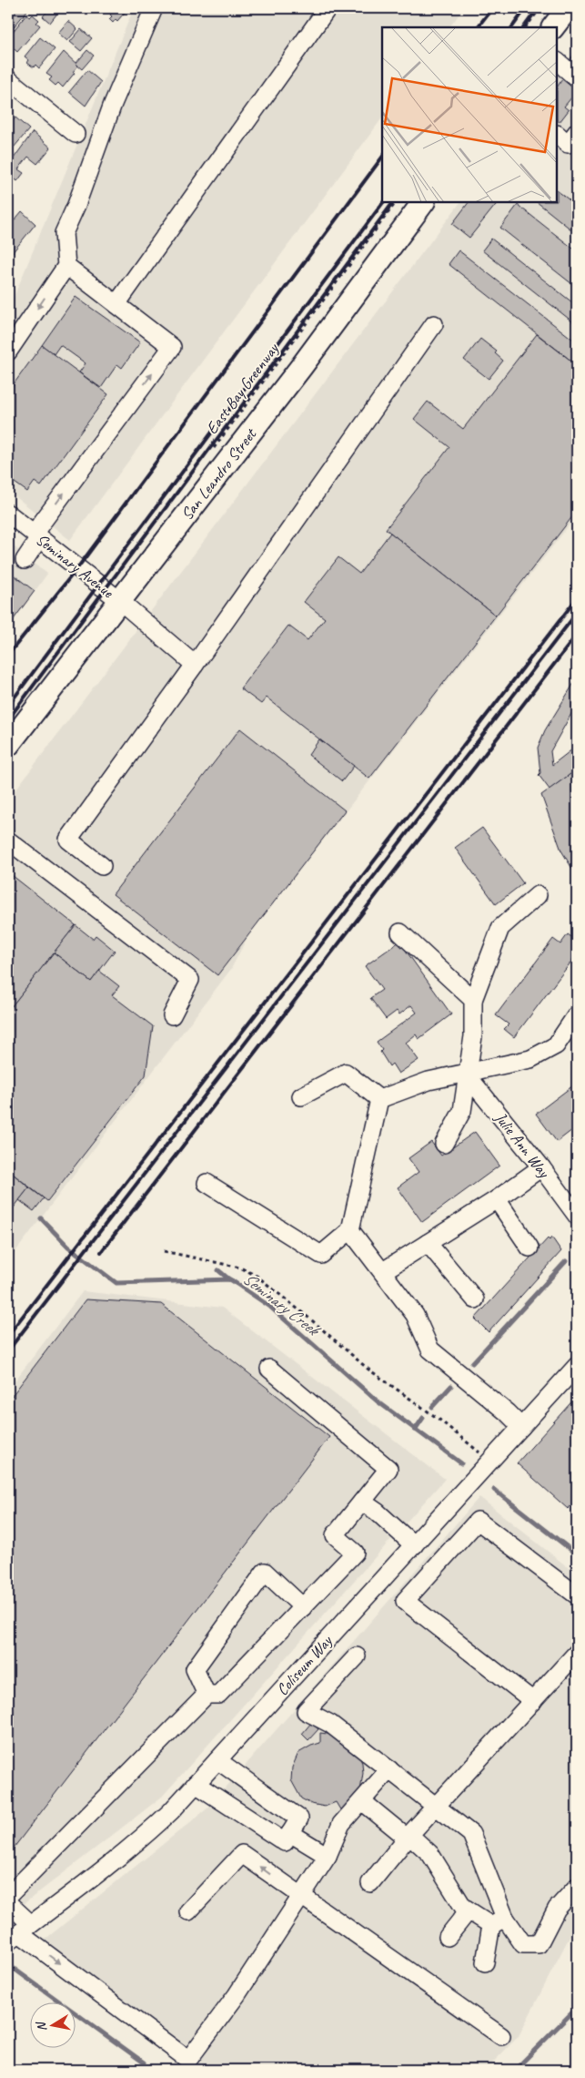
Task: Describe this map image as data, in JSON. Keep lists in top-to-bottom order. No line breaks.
{"streets":{"main road":["San Leandro Street"],"street":["Seminary Avenue","Julie Ann Way","Coliseum Way"],"path":["East Bay Greenway"]},"crossings":[["San Leandro Street","Seminary Avenue"]],"water":["Seminary Creek"],"north":"left"}
